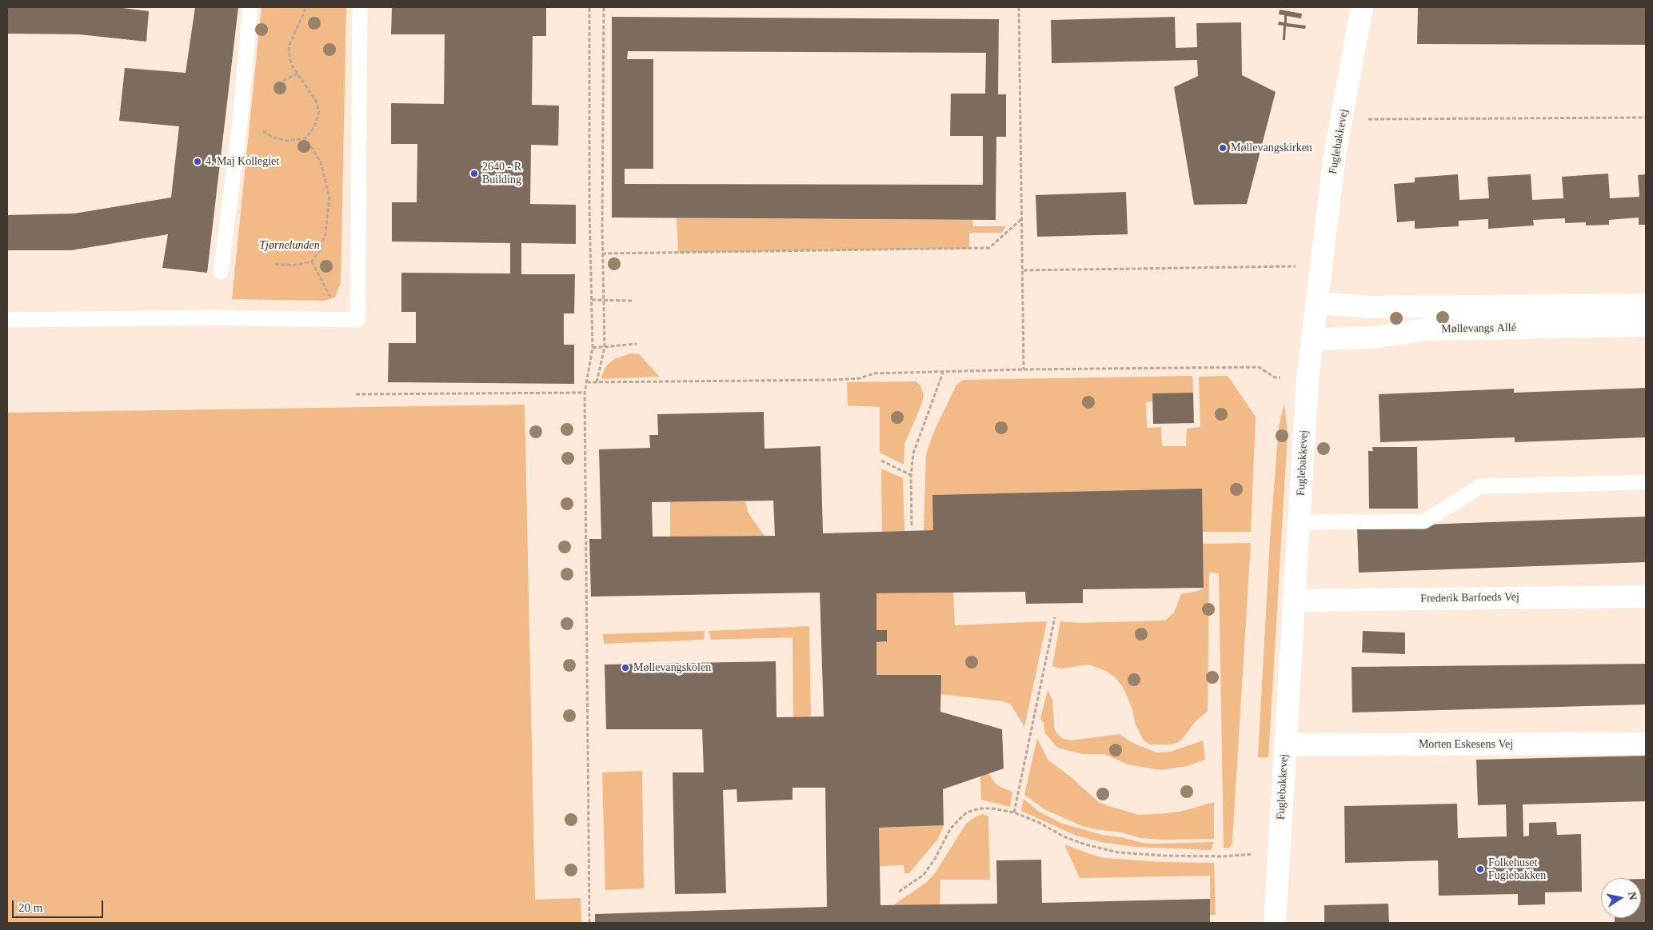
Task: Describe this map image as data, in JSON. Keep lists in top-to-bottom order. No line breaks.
{"streets":{"street":["Fuglebakkevej","Møllevangs Allé","Frederik Barfoeds Vej","Morten Eskesens Vej"]},"crossings":[["Fuglebakkevej","Møllevangs Allé"],["Fuglebakkevej","Frederik Barfoeds Vej"],["Fuglebakkevej","Morten Eskesens Vej"]],"parks":["Tjørnelunden"],"places":["Møllevangskirken","4. Maj Kollegiet","2640 - R Building","Møllevangskolen","Folkehuset Fuglebakken"],"scale_bar":"20 m","north":"right"}
